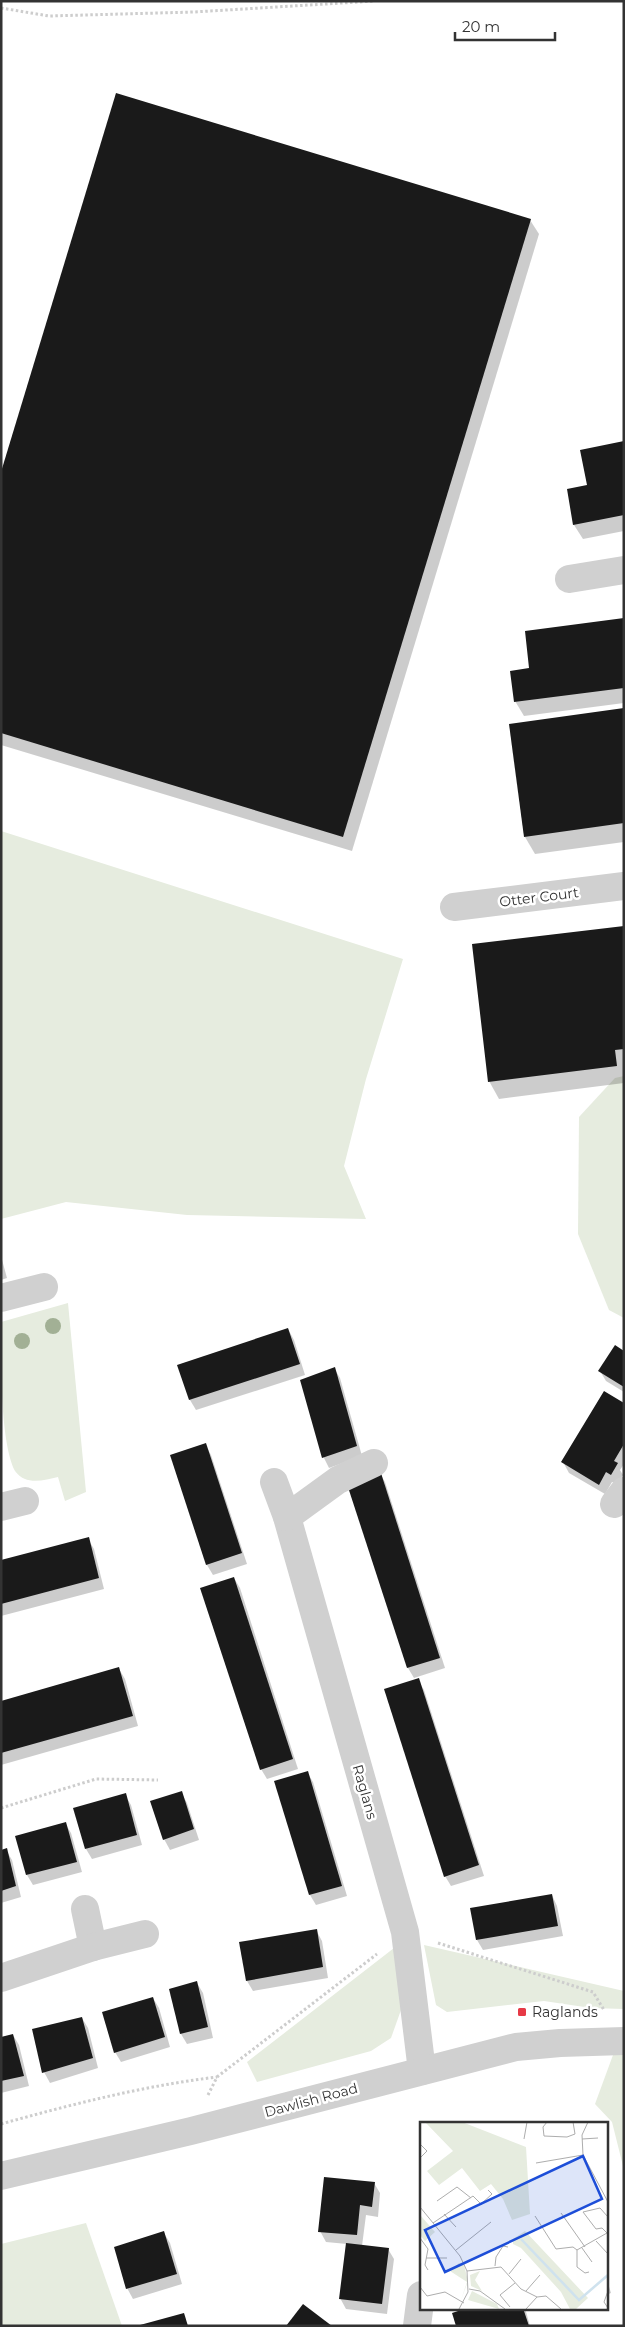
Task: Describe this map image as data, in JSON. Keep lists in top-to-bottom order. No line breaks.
{"streets":{"street":["Otter Court","Raglans","Dawlish Road"]},"crossings":[["Raglans","Dawlish Road"]],"places":{"transit":["Raglands"]},"scale_bar":"20 m"}
